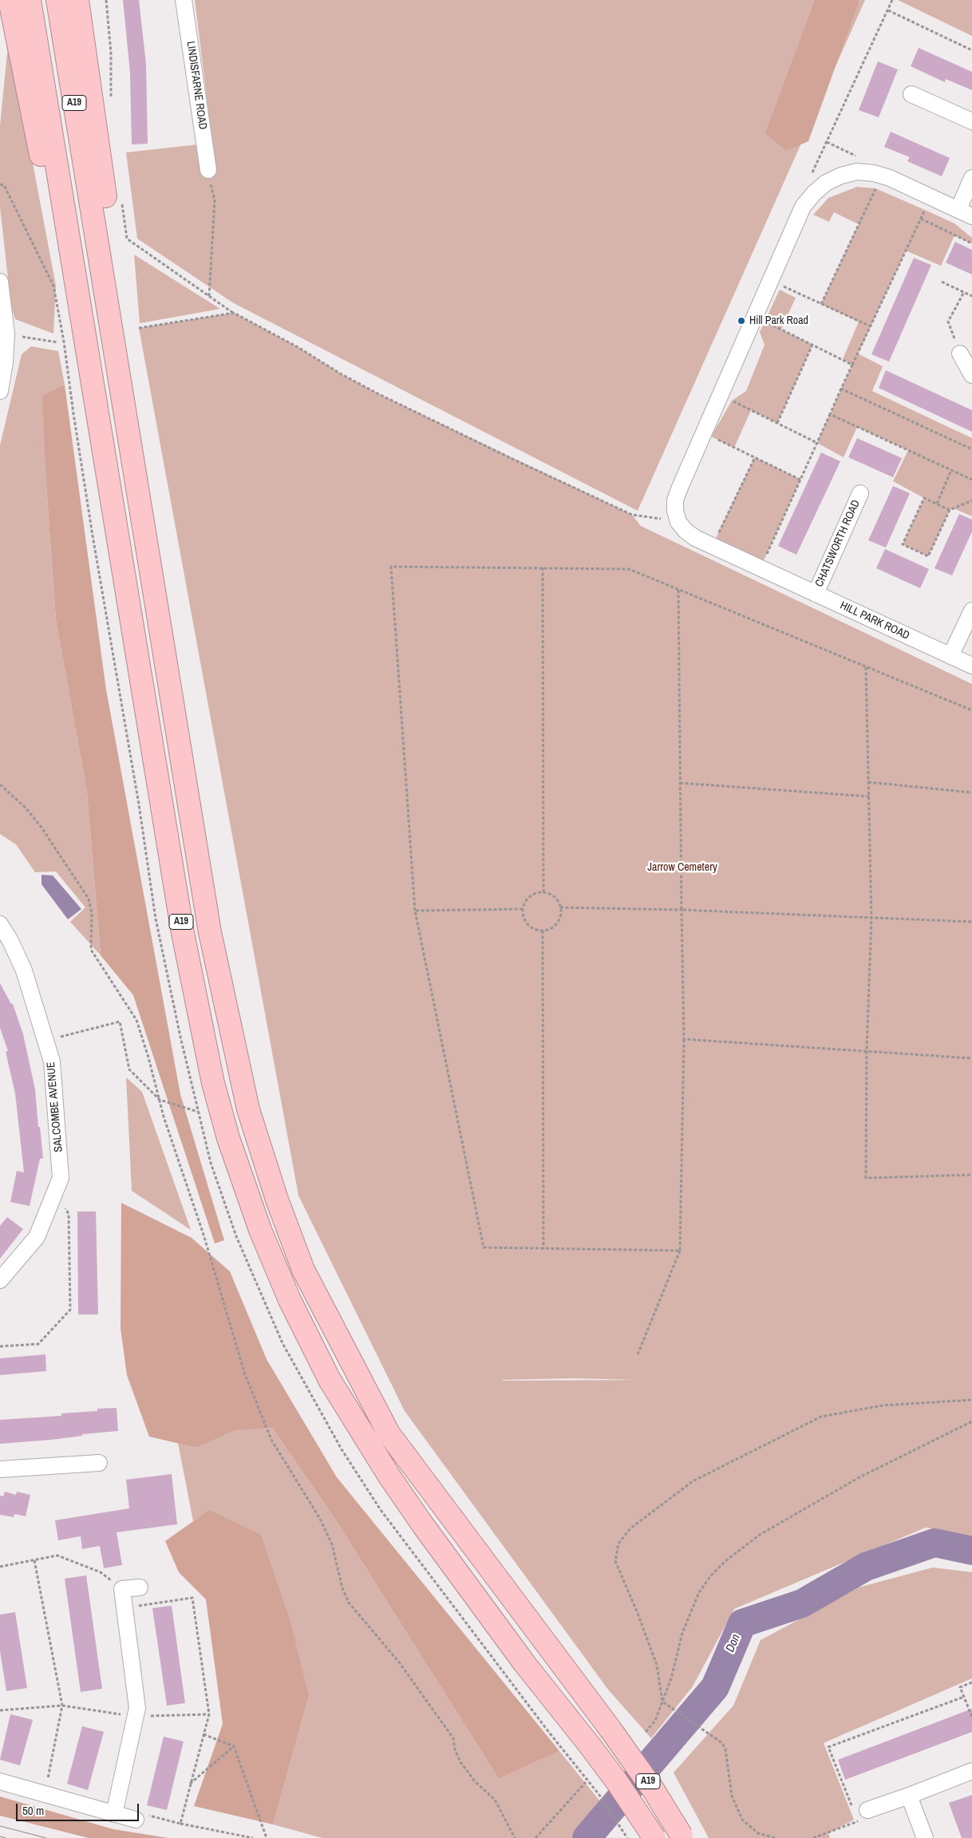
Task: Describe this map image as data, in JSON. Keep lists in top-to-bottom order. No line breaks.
{"streets":{"highway":["A19"],"street":["LINDISFARNE ROAD","CHATSWORTH ROAD","HILL PARK ROAD","SALCOMBE AVENUE"]},"crossings":[["CHATSWORTH ROAD","HILL PARK ROAD"]],"water":["Don"],"parks":["Jarrow Cemetery"],"places":["Hill Park Road"],"scale_bar":"50 m"}
